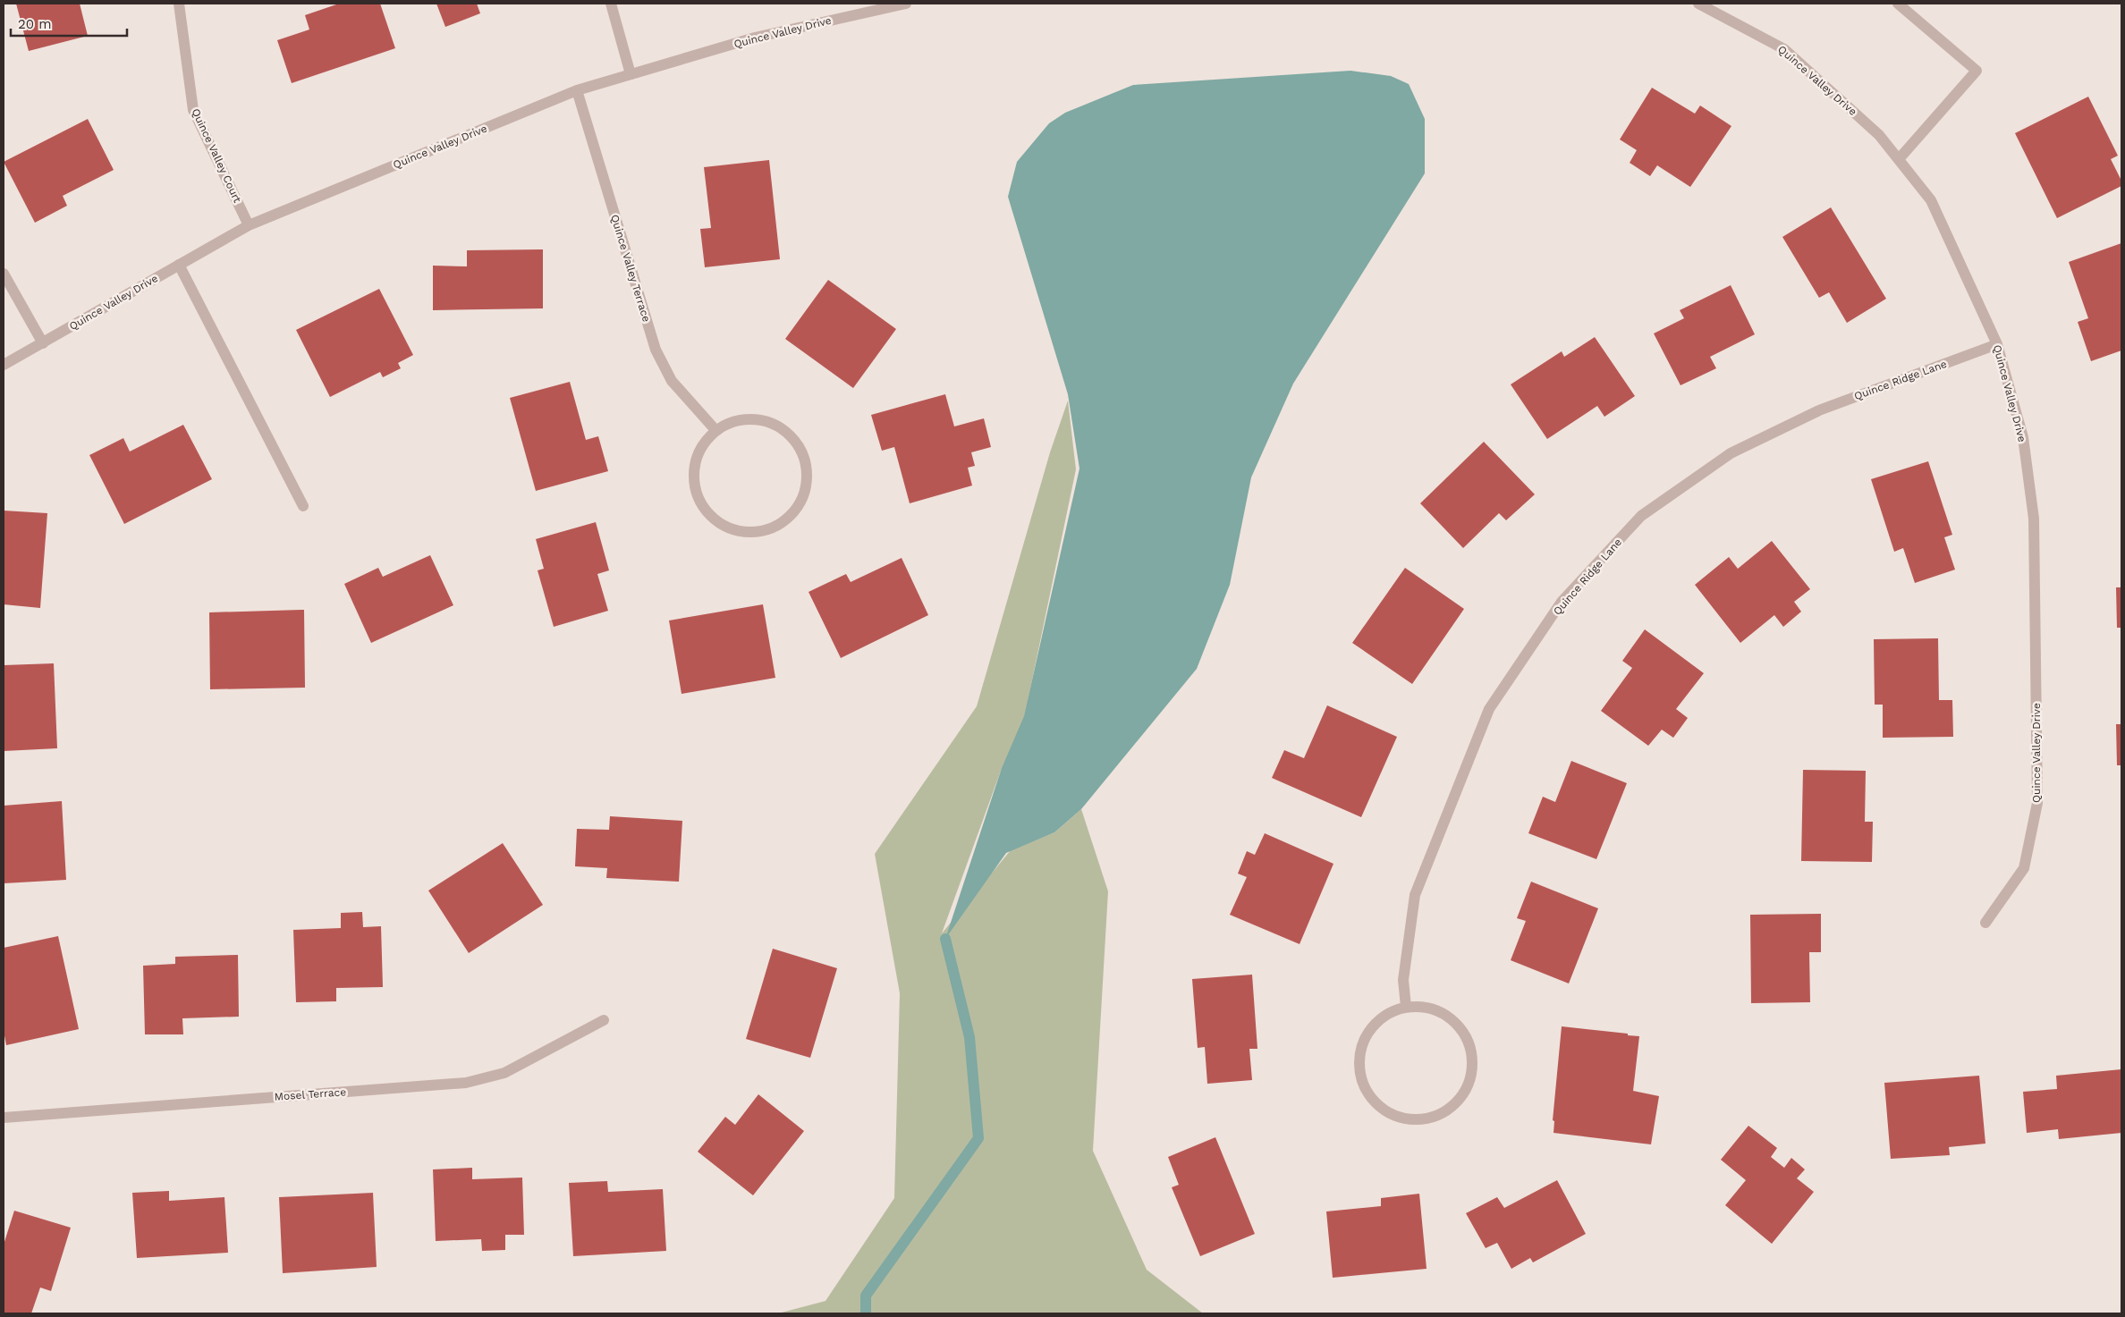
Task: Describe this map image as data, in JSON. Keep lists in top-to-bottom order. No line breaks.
{"streets":{"street":["Quince Valley Drive","Quince Valley Court","Quince Valley Terrace","Quince Ridge Lane","Mosel Terrace"]},"crossings":[["Quince Valley Drive","Quince Valley Court"],["Quince Valley Drive","Quince Valley Terrace"],["Quince Valley Drive","Quince Ridge Lane"]],"scale_bar":"20 m"}
